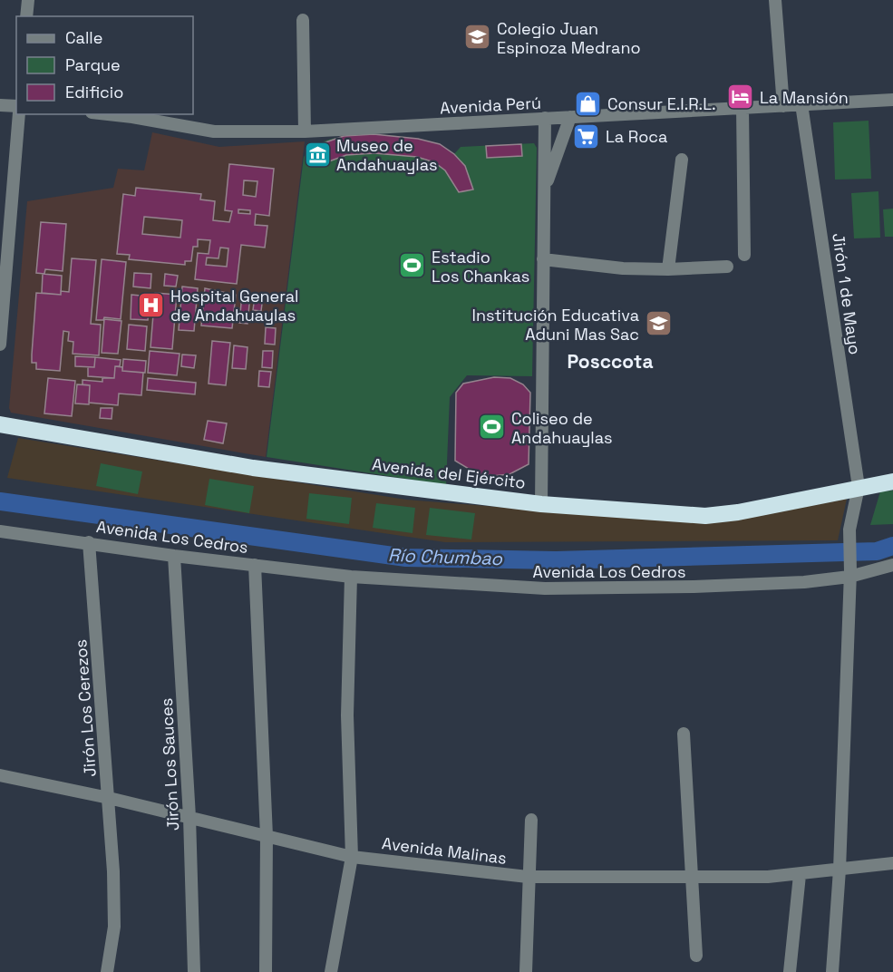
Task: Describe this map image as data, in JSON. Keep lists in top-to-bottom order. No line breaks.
{"streets":{"highway":["Avenida del Ejército"],"street":["Avenida Perú","Jirón 1 de Mayo","Avenida Los Cedros","Jirón Los Cerezos","Jirón Los Sauces","Avenida Malinas"]},"crossings":[["Avenida Perú","Jirón 1 de Mayo"],["Jirón 1 de Mayo","Avenida del Ejército"],["Avenida Los Cedros","Jirón Los Cerezos"],["Avenida Los Cedros","Jirón Los Sauces"],["Jirón Los Cerezos","Avenida Malinas"],["Jirón Los Sauces","Avenida Malinas"]],"districts":["Posccota"],"water":["Río Chumbao"],"places":{"school or university":["Colegio Juan Espinoza Medrano","Institución Educativa Aduni Mas Sac"],"hotel":["La Mansión"],"shop":["Consur E.I.R.L."],"supermarket":["La Roca"],"museum":["Museo de Andahuaylas"],"sports":["Estadio Los Chankas","Coliseo de Andahuaylas"],"hospital":["Hospital General de Andahuaylas"]},"legend":["Calle","Parque","Edificio"]}
